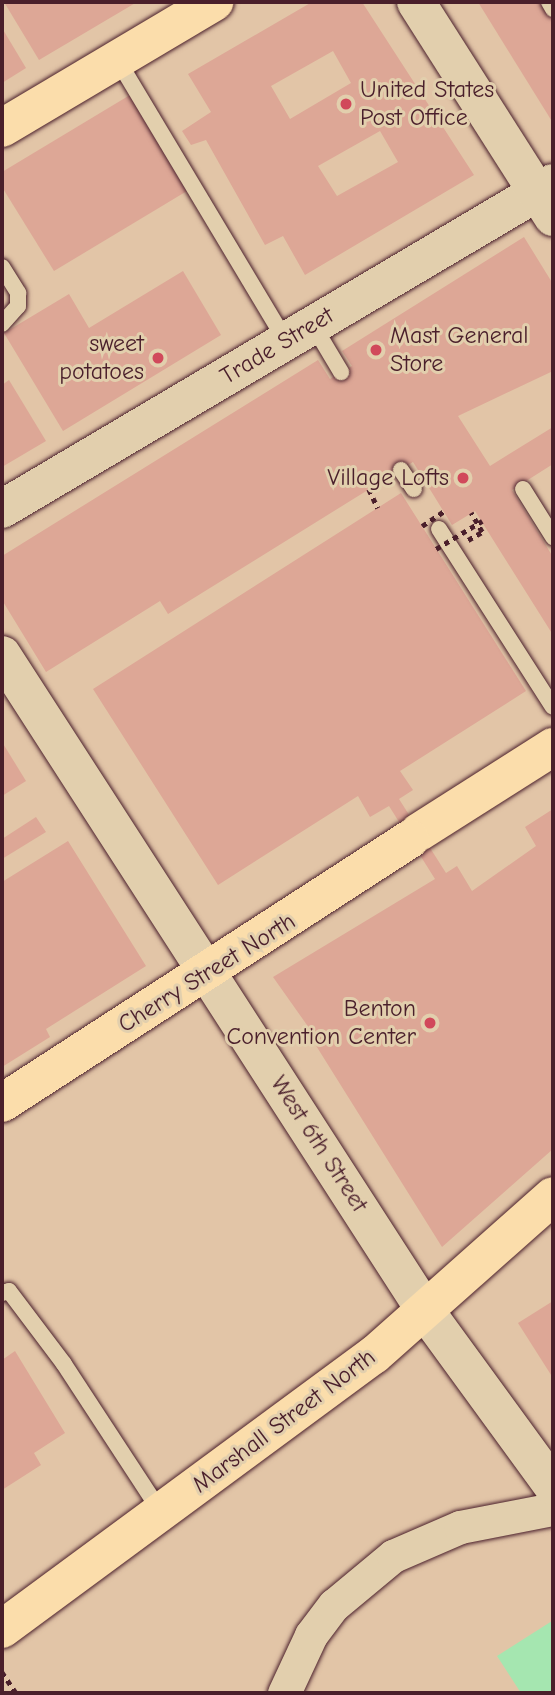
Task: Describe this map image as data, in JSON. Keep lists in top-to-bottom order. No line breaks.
{"streets":{"main road":["Cherry Street North","Marshall Street North"],"street":["Trade Street","West 6th Street"]},"crossings":[["Cherry Street North","West 6th Street"],["West 6th Street","Marshall Street North"]],"places":["United States Post Office","Mast General Store","sweet potatoes","Village Lofts","Benton Convention Center"]}
